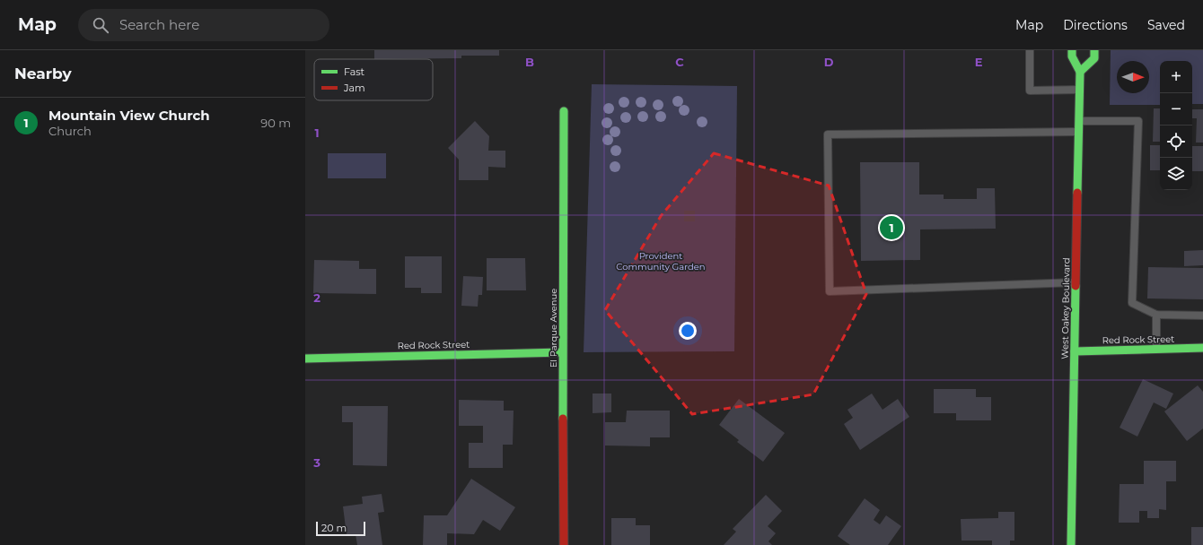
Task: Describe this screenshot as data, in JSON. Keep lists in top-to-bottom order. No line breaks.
{"streets":{"street":["West Oakey Boulevard","El Parque Avenue","Red Rock Street"]},"crossings":[["West Oakey Boulevard","Red Rock Street"],["El Parque Avenue","Red Rock Street"]],"parks":["Provident Community Garden"],"legend":["Fast","Jam"],"scale_bar":"20 m","north":"right","page":{"header":"Map","search":"Search here","nav":["Map","Directions","Saved"],"heading":"Nearby","map_buttons":["+","−"],"list":[{"mark":"1","name":"Mountain View Church","note":"Church","value":"90 m"}],"pins":"1","scale":"20 m"},"grid":{"columns":["B","C","D","E"],"rows":["1","2","3"]}}
